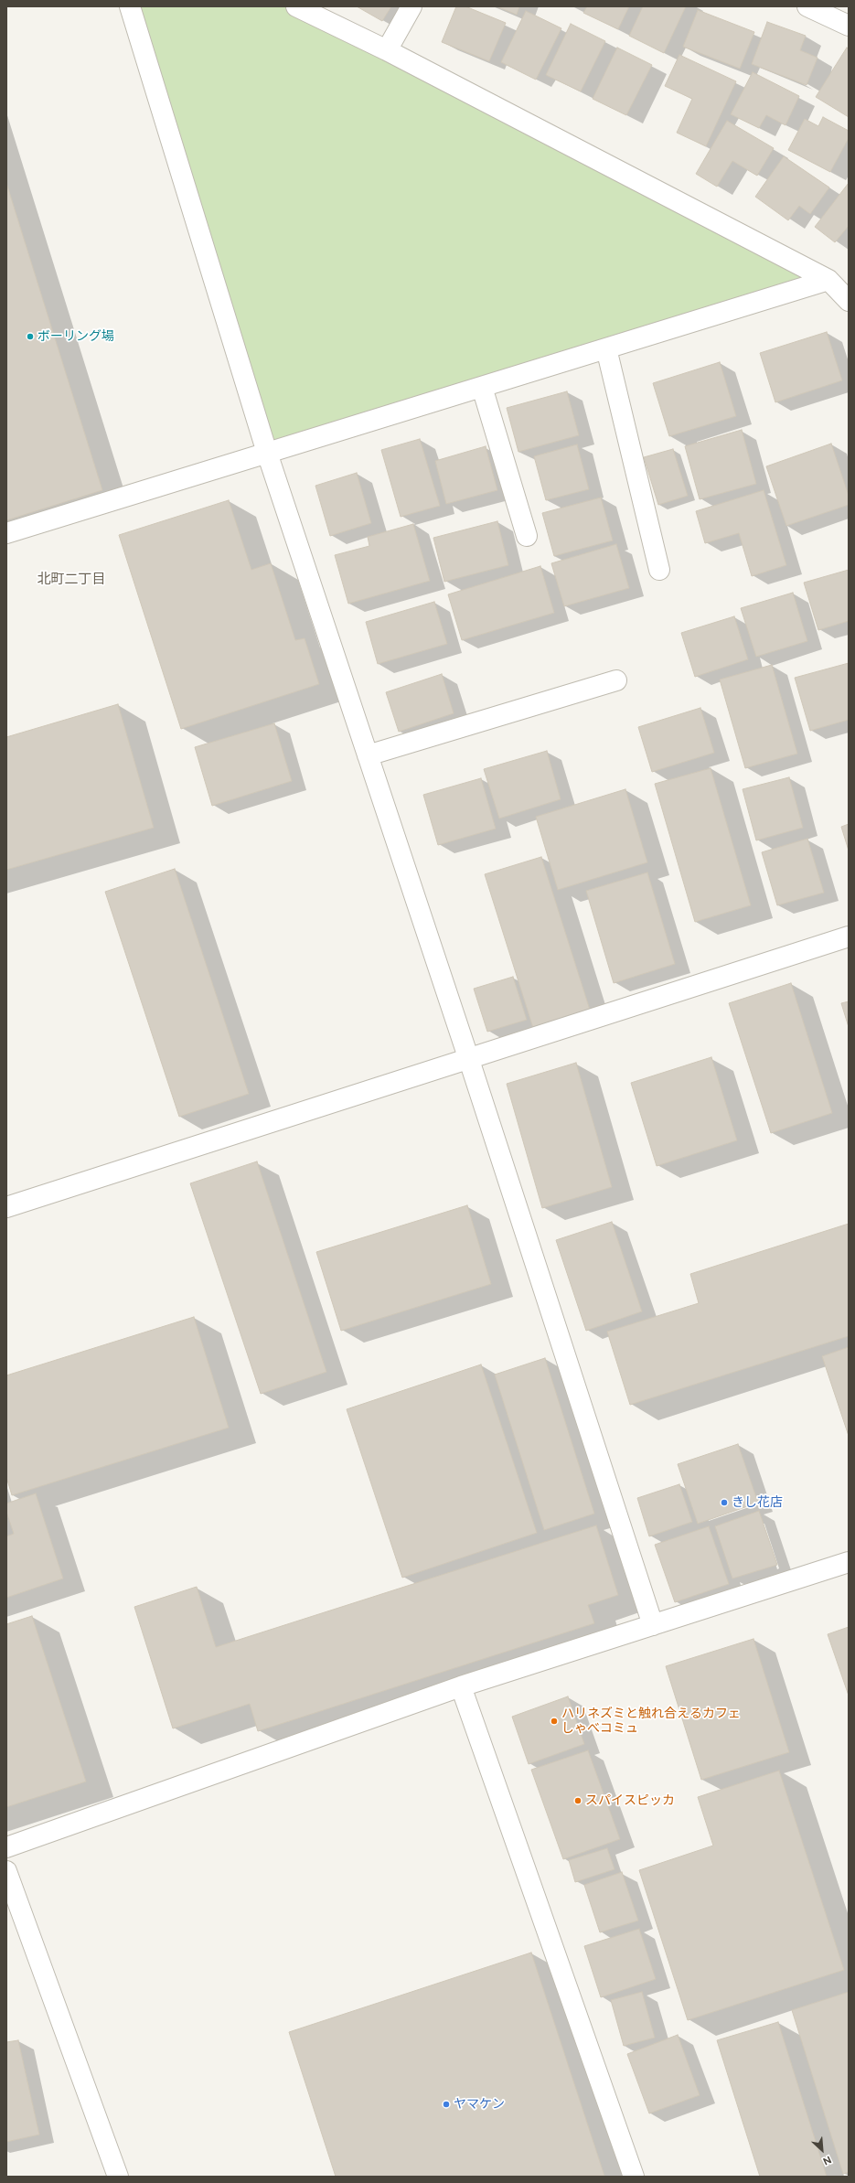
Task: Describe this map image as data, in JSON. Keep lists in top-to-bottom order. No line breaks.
{"districts":["北町二丁目"],"places":["ボーリング場","きし花店","ハリネズミと触れ合えるカフェ しゃべコミュ","スパイスピッカ","ヤマケン"],"north":"bottom right"}
